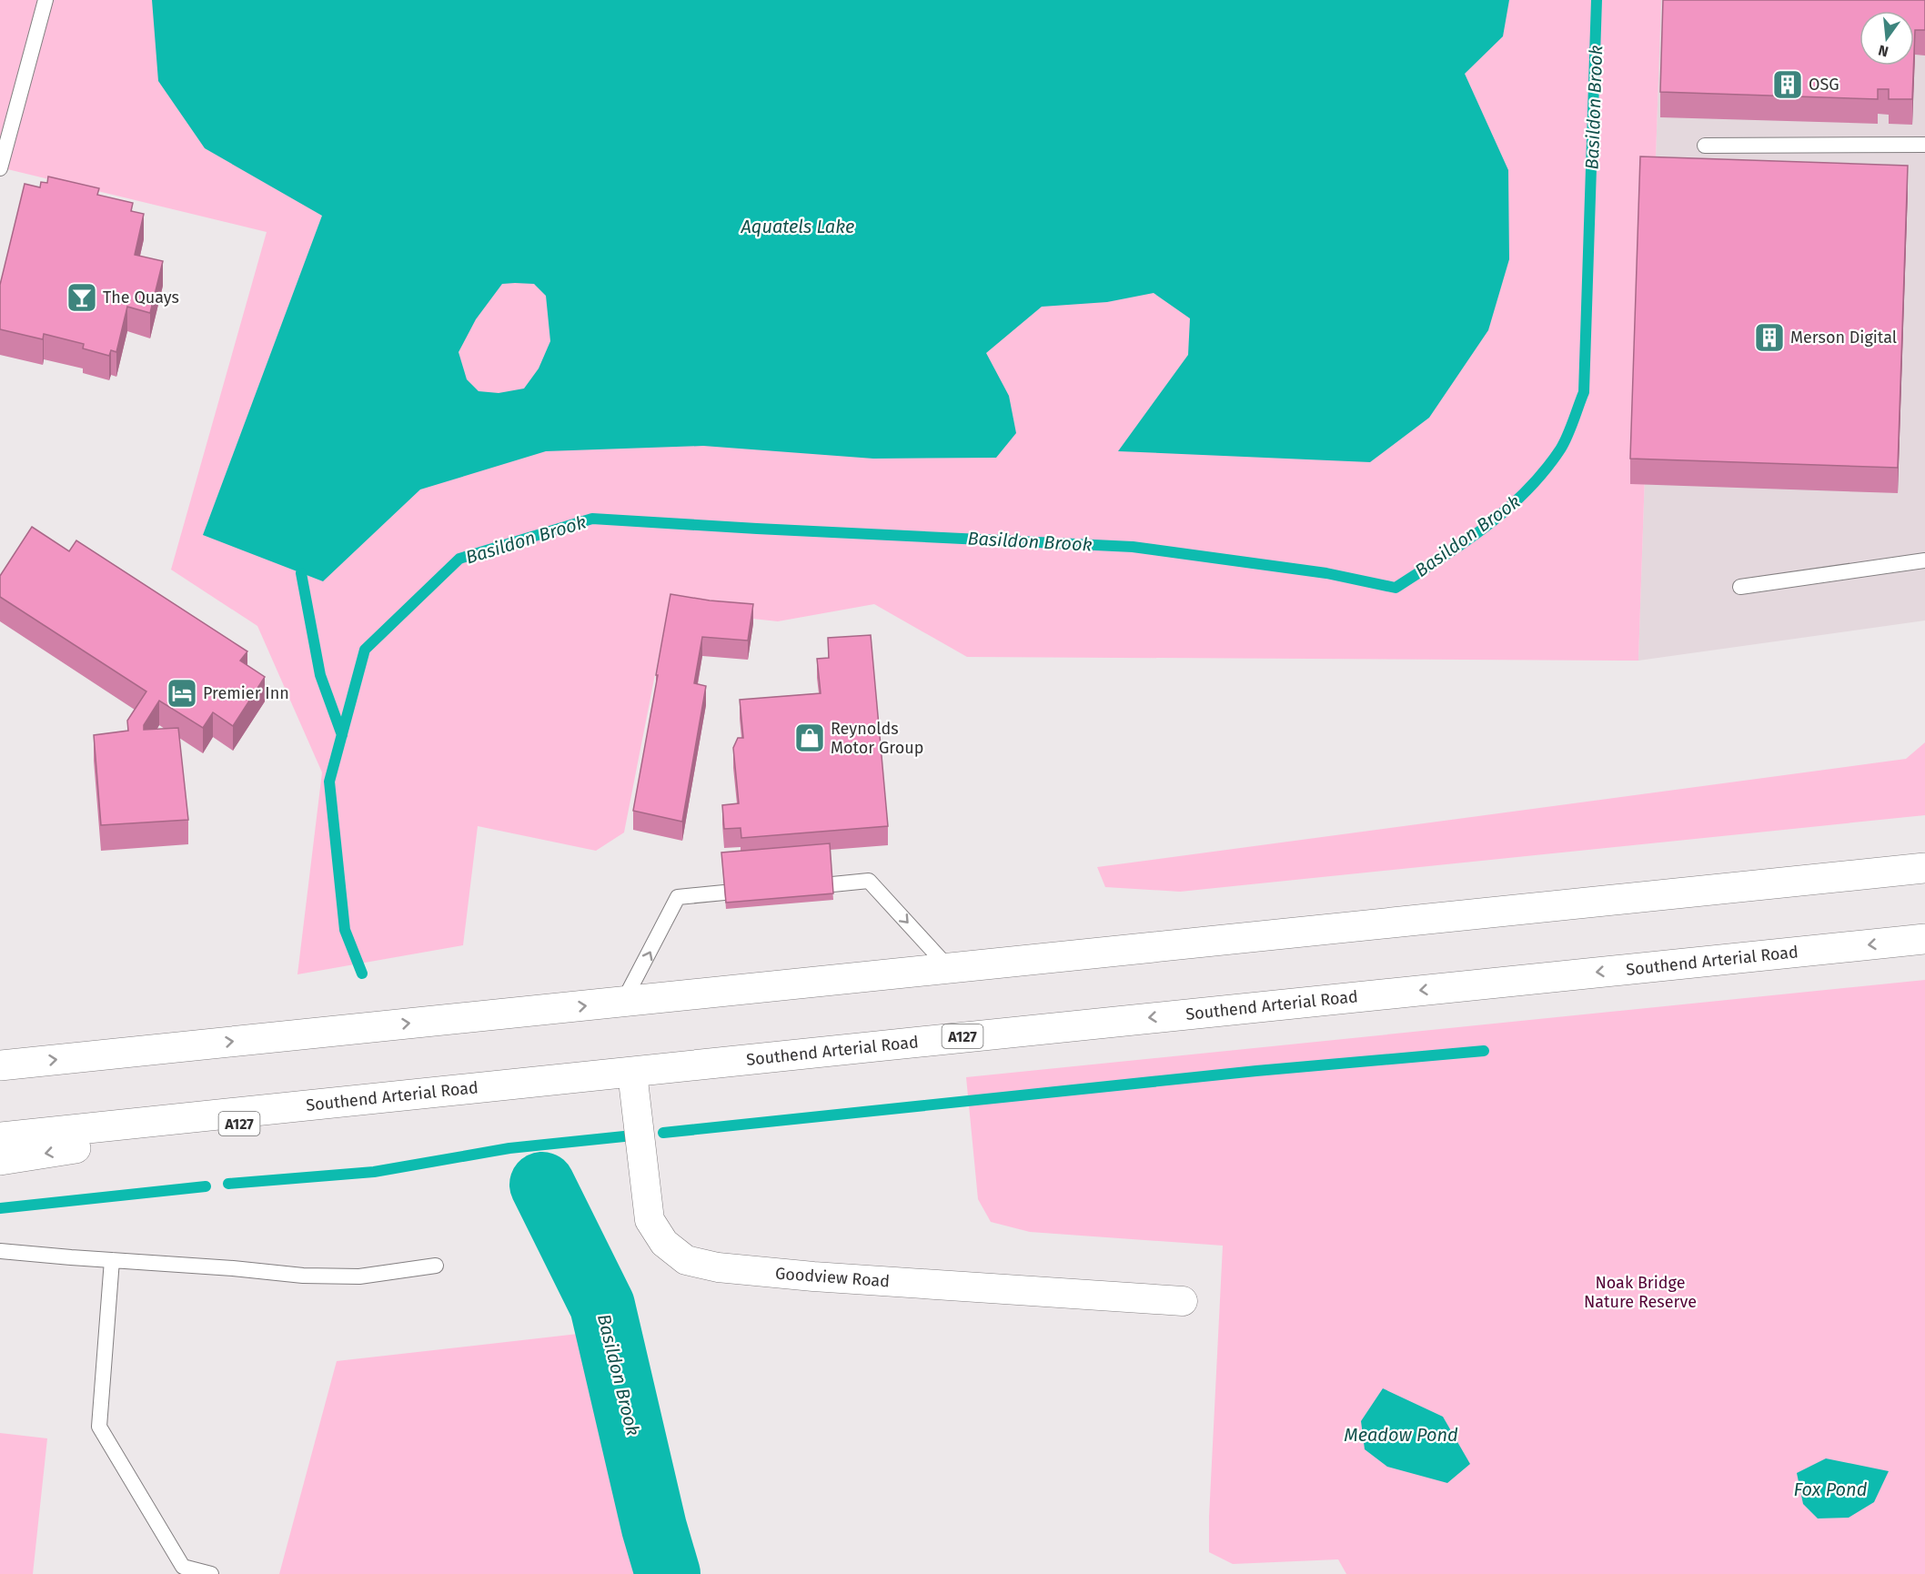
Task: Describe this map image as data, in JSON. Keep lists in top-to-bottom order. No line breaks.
{"streets":{"highway":["Southend Arterial Road","A127"],"street":["Goodview Road"]},"crossings":[["Southend Arterial Road","A127"],["Southend Arterial Road","Goodview Road"]],"water":["Basildon Brook","Aquatels Lake","Meadow Pond","Fox Pond"],"parks":["Noak Bridge Nature Reserve"],"places":{"building":["OSG","Merson Digital"],"bar":["The Quays"],"hotel":["Premier Inn"],"shop":["Reynolds Motor Group"]},"north":"bottom"}
